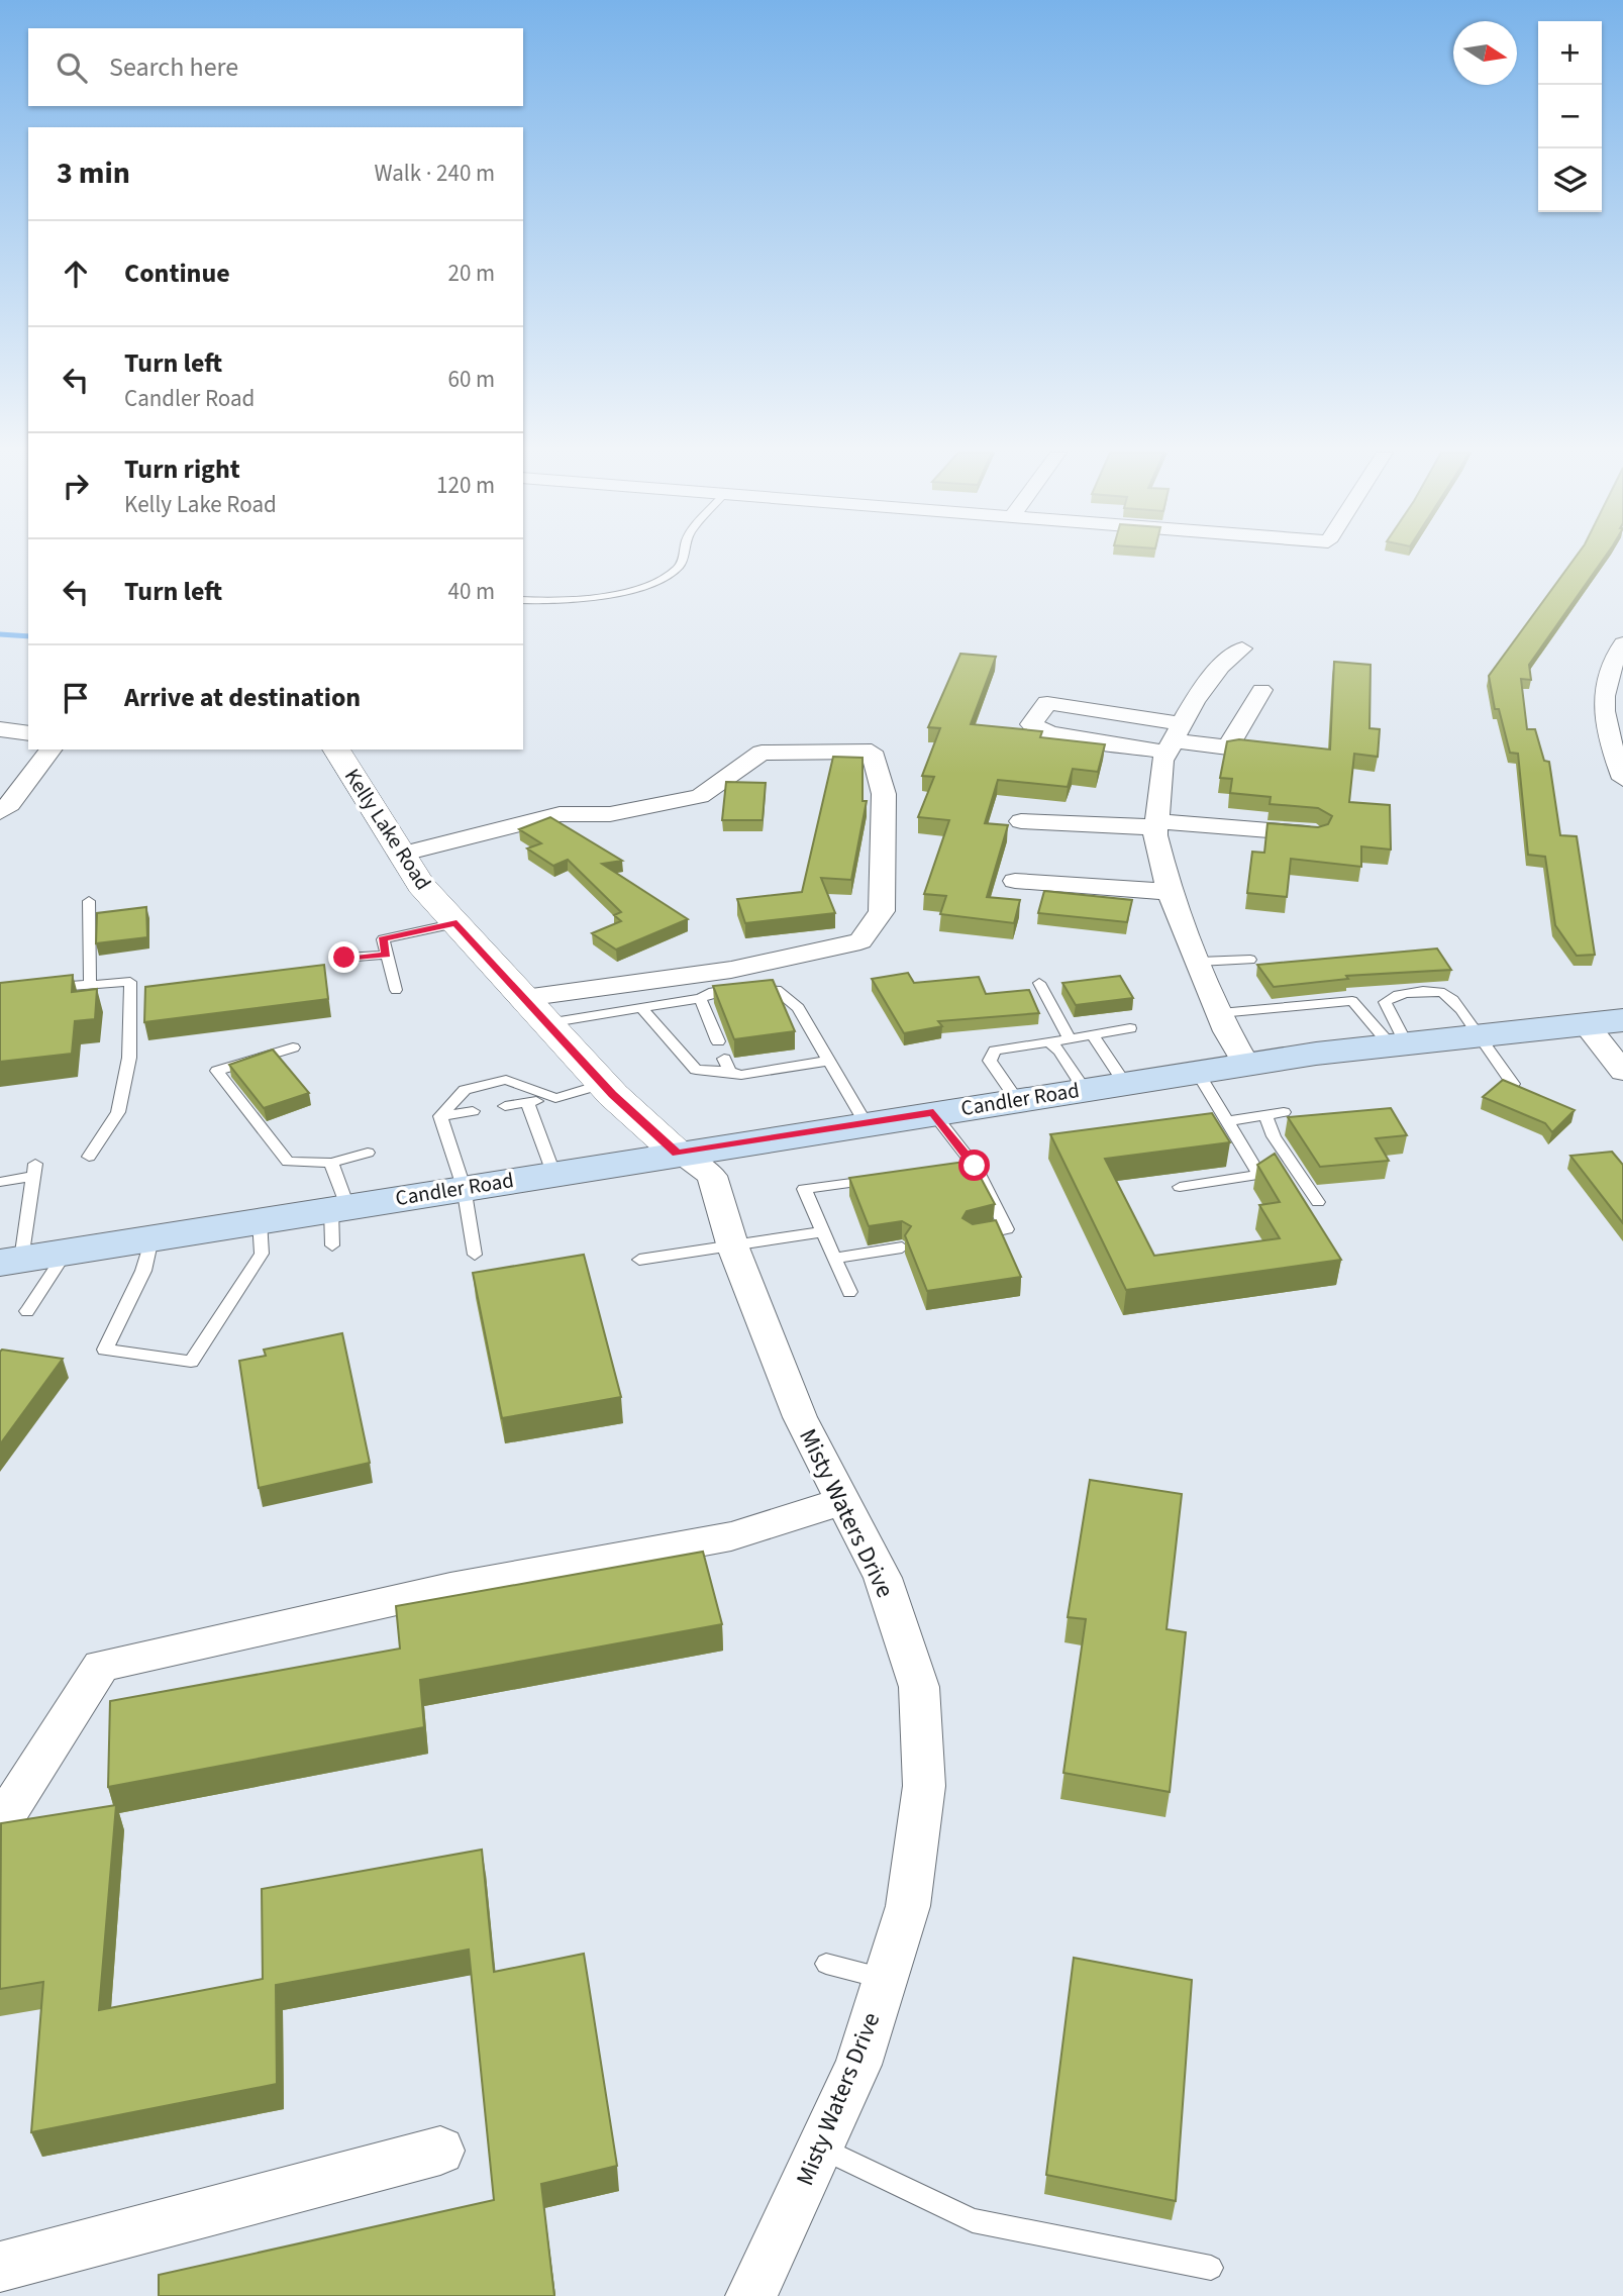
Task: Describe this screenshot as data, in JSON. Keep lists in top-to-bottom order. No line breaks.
{"streets":{"main road":["Candler Road"],"street":["Kelly Lake Road","Misty Waters Drive"]},"crossings":[["Kelly Lake Road","Candler Road"],["Kelly Lake Road","Misty Waters Drive"],["Candler Road","Misty Waters Drive"]],"north":"right","page":{"map_buttons":["+","−"],"search":"Search here","heading":["3 min","Walk · 240 m"],"list":[["Continue","20 m"],["Turn left","Candler Road","60 m"],["Turn right","Kelly Lake Road","120 m"],["Turn left","40 m"],"Arrive at destination"]}}
